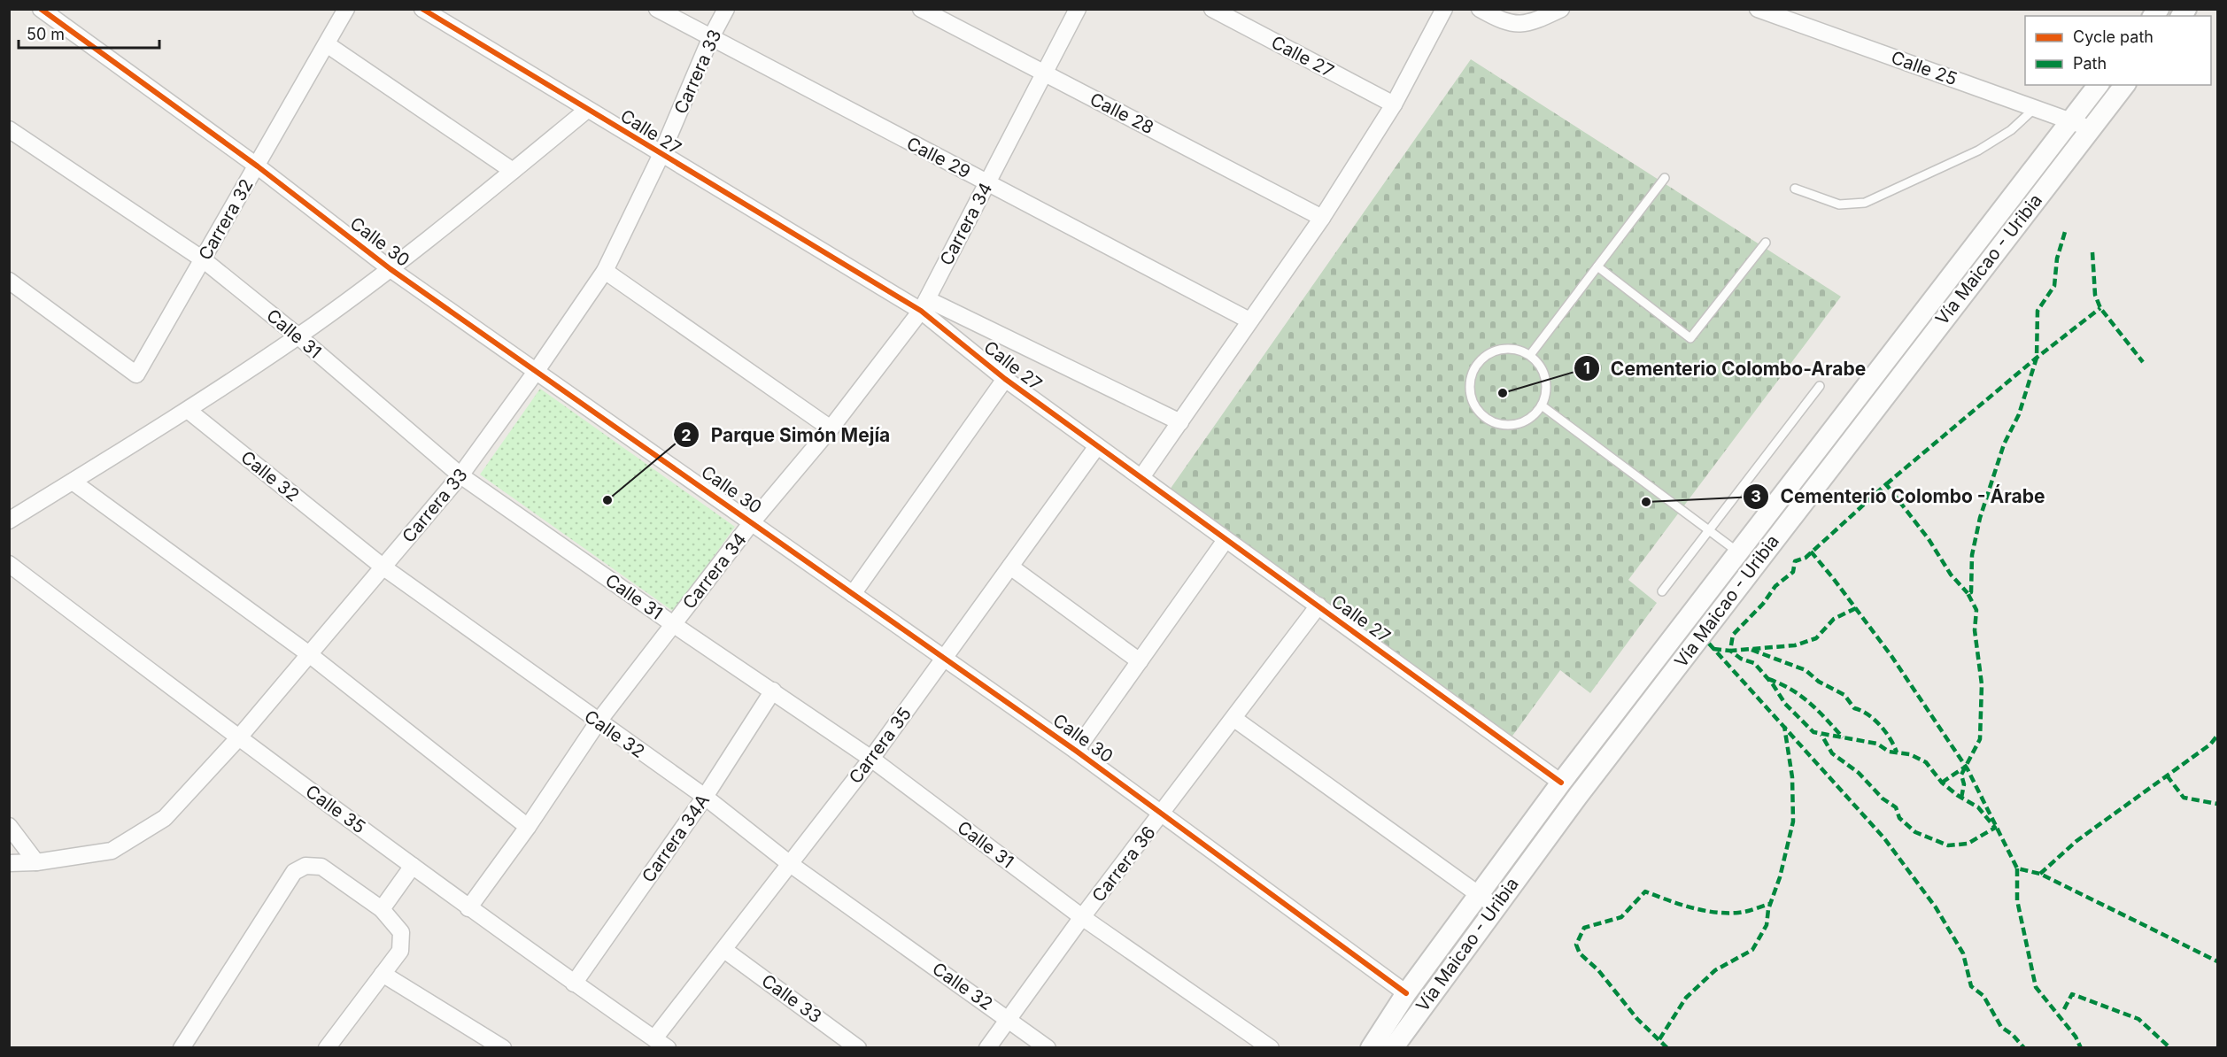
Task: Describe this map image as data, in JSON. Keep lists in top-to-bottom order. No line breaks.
{"streets":{"street":["Calle 27","Calle 25","Carrera 33","Calle 28","Calle 29","Carrera 32","Carrera 34","Calle 30","Vía Maicao - Uribia","Calle 31","Calle 32","Carrera 35","Calle 35","Carrera 34A","Carrera 36","Calle 33"]},"crossings":[["Calle 27","Carrera 33"],["Calle 27","Carrera 34"],["Calle 27","Vía Maicao - Uribia"],["Calle 27","Carrera 35"],["Calle 27","Carrera 36"],["Calle 25","Vía Maicao - Uribia"],["Carrera 33","Calle 29"],["Carrera 33","Calle 30"],["Carrera 33","Calle 31"],["Carrera 33","Calle 32"],["Carrera 33","Calle 35"],["Calle 28","Carrera 34"],["Calle 29","Carrera 34"],["Carrera 32","Calle 30"],["Carrera 32","Calle 31"],["Carrera 34","Calle 30"],["Carrera 34","Calle 31"],["Carrera 34","Calle 32"],["Carrera 34","Calle 35"],["Calle 30","Vía Maicao - Uribia"],["Calle 30","Carrera 35"],["Calle 30","Carrera 36"],["Calle 31","Carrera 35"],["Calle 31","Carrera 34A"],["Calle 31","Carrera 36"],["Calle 32","Carrera 35"],["Calle 32","Carrera 34A"],["Calle 32","Carrera 36"],["Carrera 35","Calle 35"],["Carrera 35","Calle 33"],["Calle 35","Carrera 34A"]],"places":["Cementerio Colombo-Arabe","Parque Simón Mejía","Cementerio Colombo - Árabe"],"legend":["Cycle path","Path"],"scale_bar":"50 m"}
